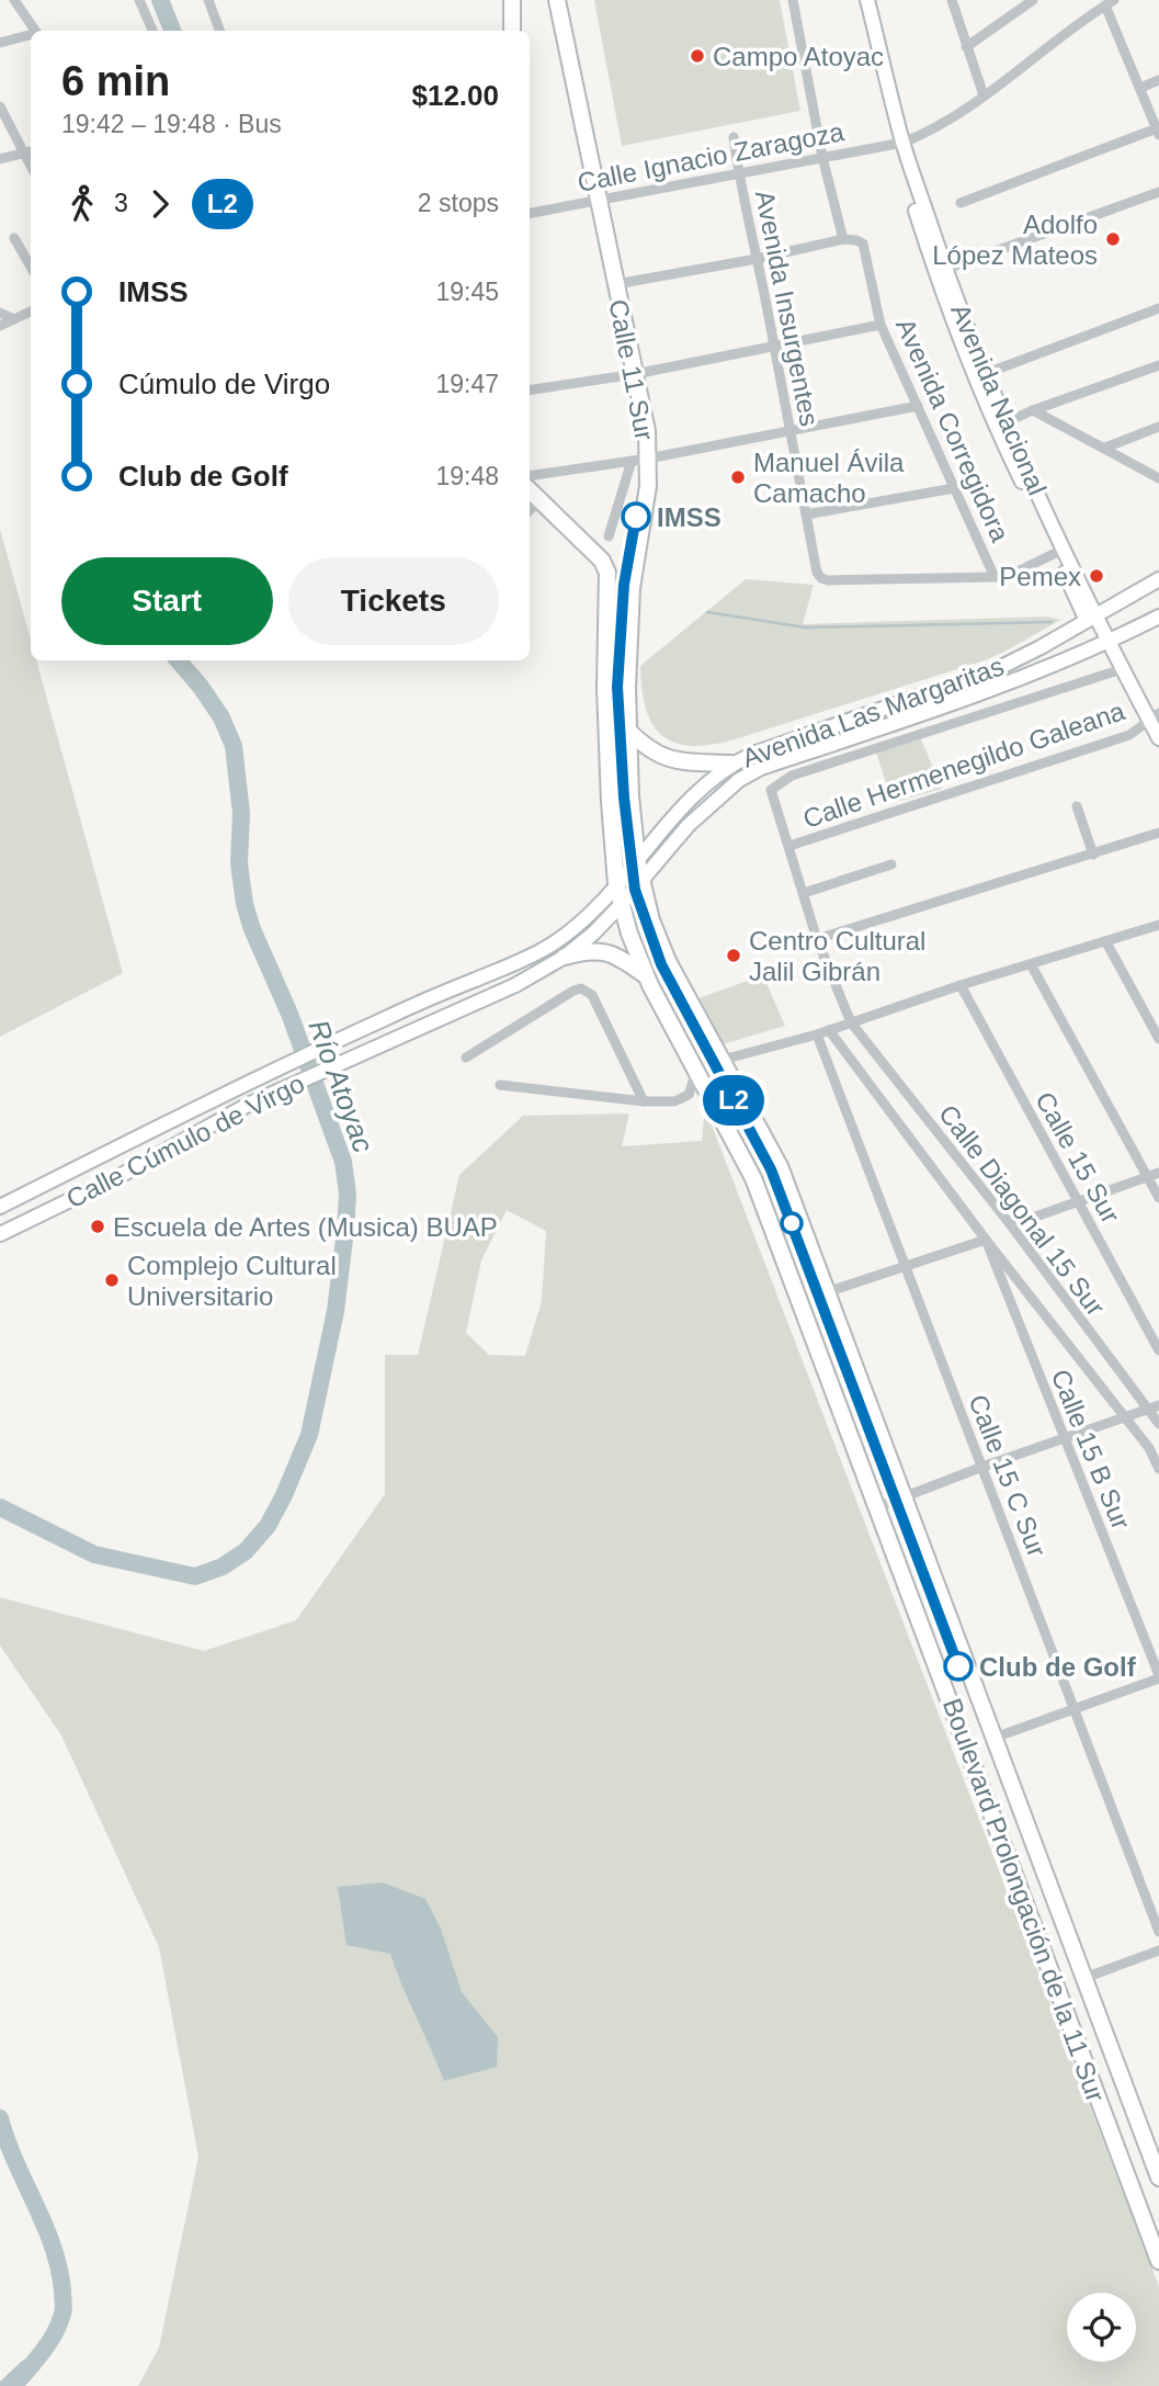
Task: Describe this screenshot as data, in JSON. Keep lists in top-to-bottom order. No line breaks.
{"streets":{"main road":["Calle 11 Sur","Avenida Nacional","Avenida Las Margaritas","Calle Cúmulo de Virgo","Boulevard Prolongación de la 11 Sur"],"street":["Calle Ignacio Zaragoza","Avenida Insurgentes","Avenida Corregidora","Calle Hermenegildo Galeana","Calle 15 Sur","Calle Diagonal 15 Sur","Calle 15 B Sur","Calle 15 C Sur"]},"crossings":[["Calle Ignacio Zaragoza","Avenida Insurgentes"],["Calle Ignacio Zaragoza","Calle 11 Sur"],["Calle Ignacio Zaragoza","Avenida Nacional"],["Avenida Insurgentes","Avenida Corregidora"],["Calle 11 Sur","Avenida Las Margaritas"],["Calle 11 Sur","Calle Cúmulo de Virgo"],["Calle 11 Sur","Boulevard Prolongación de la 11 Sur"],["Avenida Nacional","Avenida Las Margaritas"],["Avenida Nacional","Calle Hermenegildo Galeana"],["Avenida Nacional","Calle Diagonal 15 Sur"],["Avenida Las Margaritas","Calle Cúmulo de Virgo"],["Avenida Las Margaritas","Boulevard Prolongación de la 11 Sur"],["Calle Hermenegildo Galeana","Calle Diagonal 15 Sur"],["Calle Cúmulo de Virgo","Boulevard Prolongación de la 11 Sur"],["Calle Diagonal 15 Sur","Calle 15 B Sur"]],"water":["Río Atoyac"],"places":["Campo Atoyac","Adolfo López Mateos","Manuel Ávila Camacho","IMSS","Pemex","Centro Cultural Jalil Gibrán","Escuela de Artes (Musica) BUAP","Complejo Cultural Universitario","Club de Golf"],"lines":["bus line L2"],"page":{"on_map":"L2","heading":["6 min","19:42 – 19:48 · Bus","$12.00"],"legs":["3","L2","2 stops"],"list":[{"name":"IMSS","value":"19:45"},{"name":"Cúmulo de Virgo","value":"19:47"},{"name":"Club de Golf","value":"19:48"}],"buttons":["Start","Tickets"]}}
